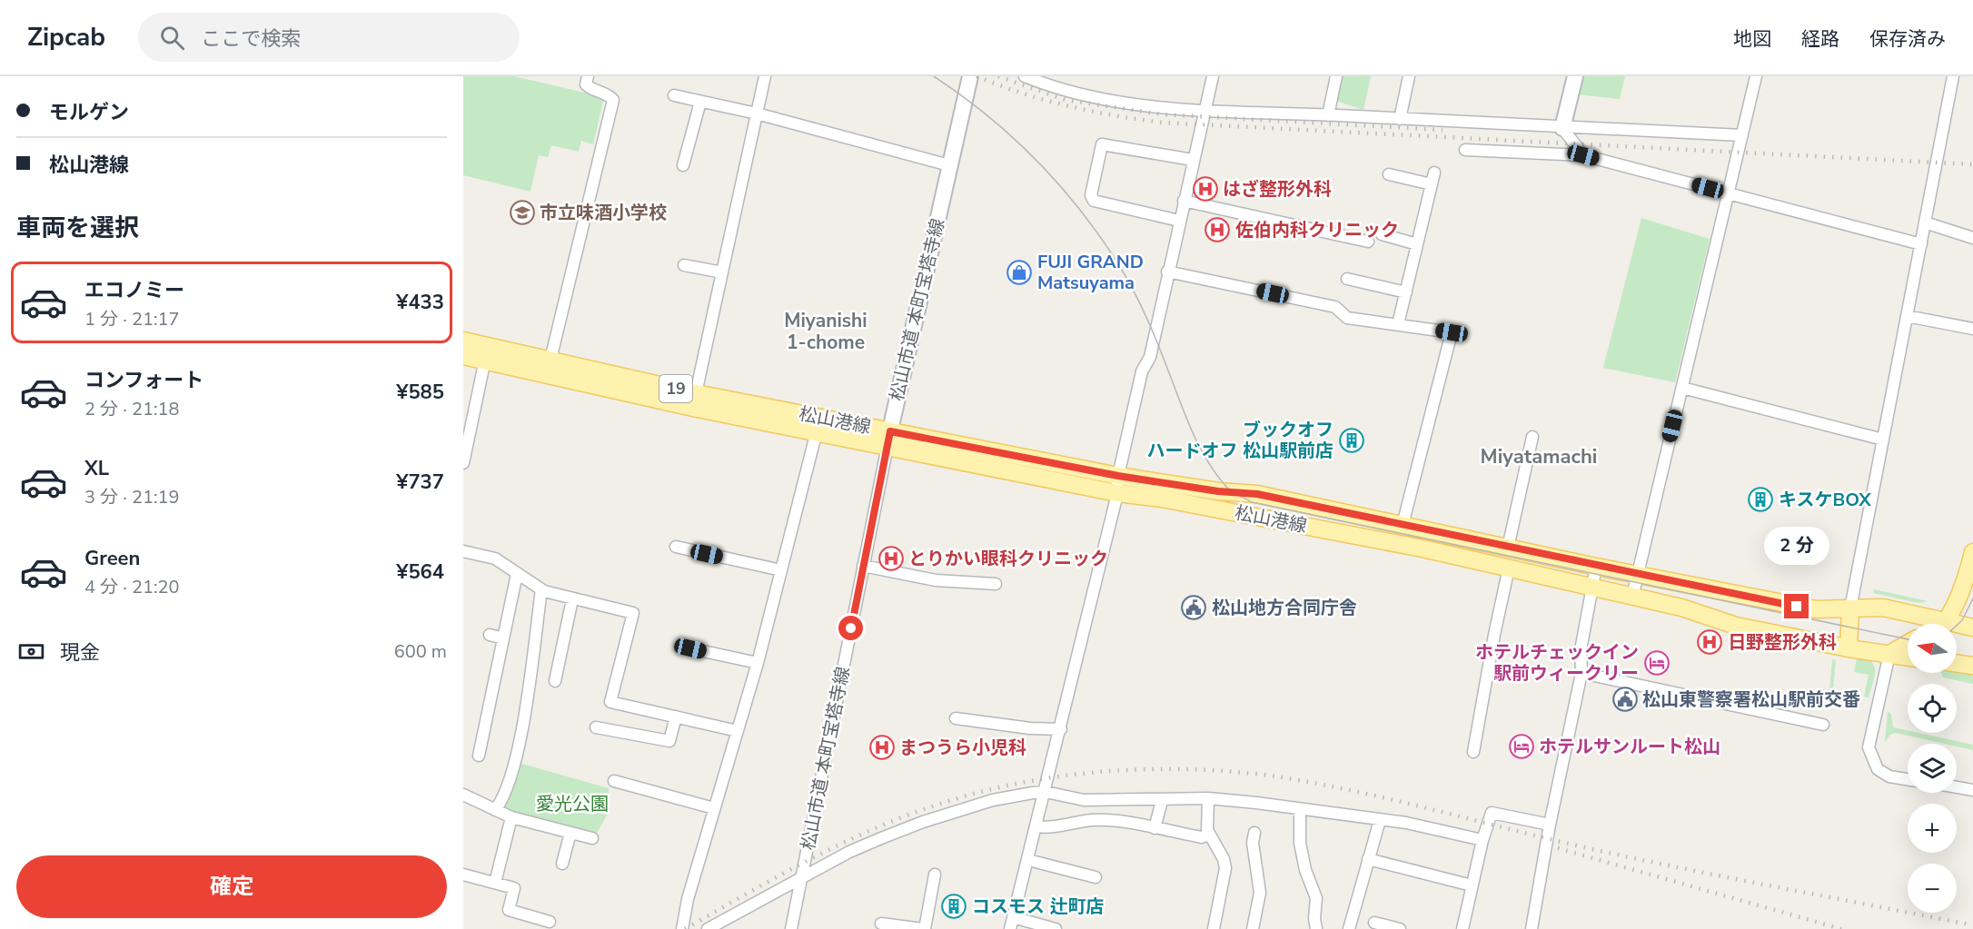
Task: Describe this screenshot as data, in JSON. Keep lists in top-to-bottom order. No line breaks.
{"streets":{"main road":["19","松山港線"],"street":["松山市道 本町宝塔寺線"]},"crossings":[["松山市道 本町宝塔寺線","松山港線"]],"districts":["Miyanishi 1-chome","Miyatamachi"],"parks":["愛光公園"],"places":{"hospital":["はざ整形外科","佐伯内科クリニック","とりかい眼科クリニック","日野整形外科","まつうら小児科"],"school or university":["市立味酒小学校"],"shop":["FUJI GRAND Matsuyama"],"building":["ブックオフ ハードオフ 松山駅前店","キスケBOX","コスモス 辻町店"],"public building":["松山地方合同庁舎","松山東警察署松山駅前交番"],"hotel":["ホテルチェックイン 駅前ウィークリー","ホテルサンルート松山"]},"north":"left","page":{"header":"Zipcab","search":"ここで検索","nav":["地図","経路","保存済み"],"banner":["モルゲン","松山港線"],"heading":"車両を選択","list":[{"name":"エコノミー","note":"1 分 · 21:17","value":"¥433"},{"name":"コンフォート","note":"2 分 · 21:18","value":"¥585"},{"name":"XL","note":"3 分 · 21:19","value":"¥737"},{"name":"Green","note":"4 分 · 21:20","value":"¥564"}],"bubble":"2 分","pay":["現金","600 m"],"map_buttons":["+","−"],"buttons":"確定"}}
